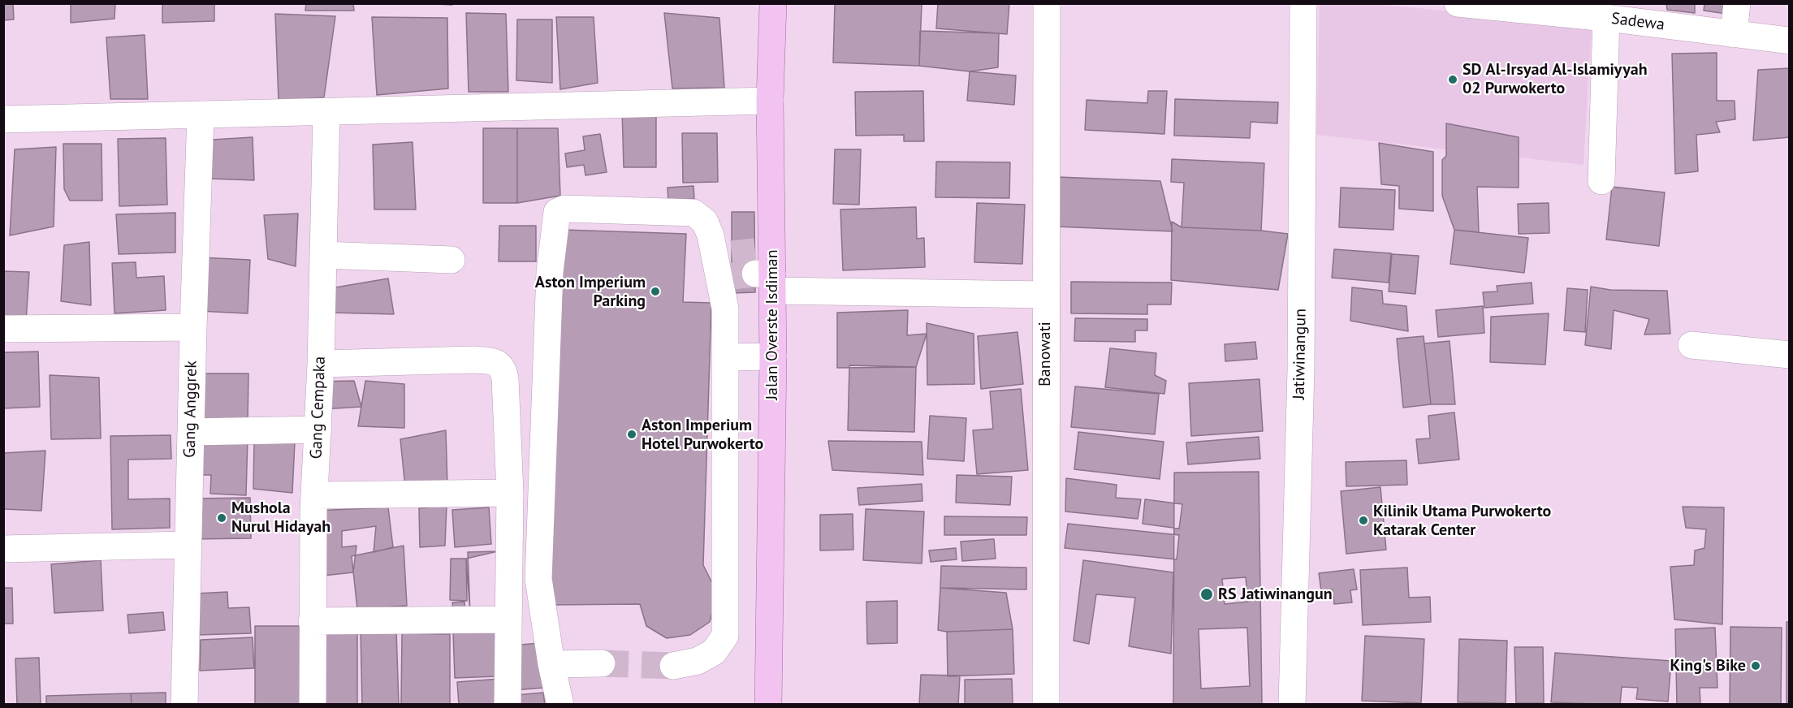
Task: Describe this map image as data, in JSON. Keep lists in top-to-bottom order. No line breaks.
{"streets":{"main road":["Jalan Overste Isdiman"],"street":["Sadewa","Banowati","Jatiwinangun","Gang Cempaka","Gang Anggrek"]},"places":["SD Al-Irsyad Al-Islamiyyah 02 Purwokerto","Aston Imperium Parking","Aston Imperium Hotel Purwokerto","Mushola Nurul Hidayah","Kilinik Utama Purwokerto Katarak Center","RS Jatiwinangun","King's Bike"]}
